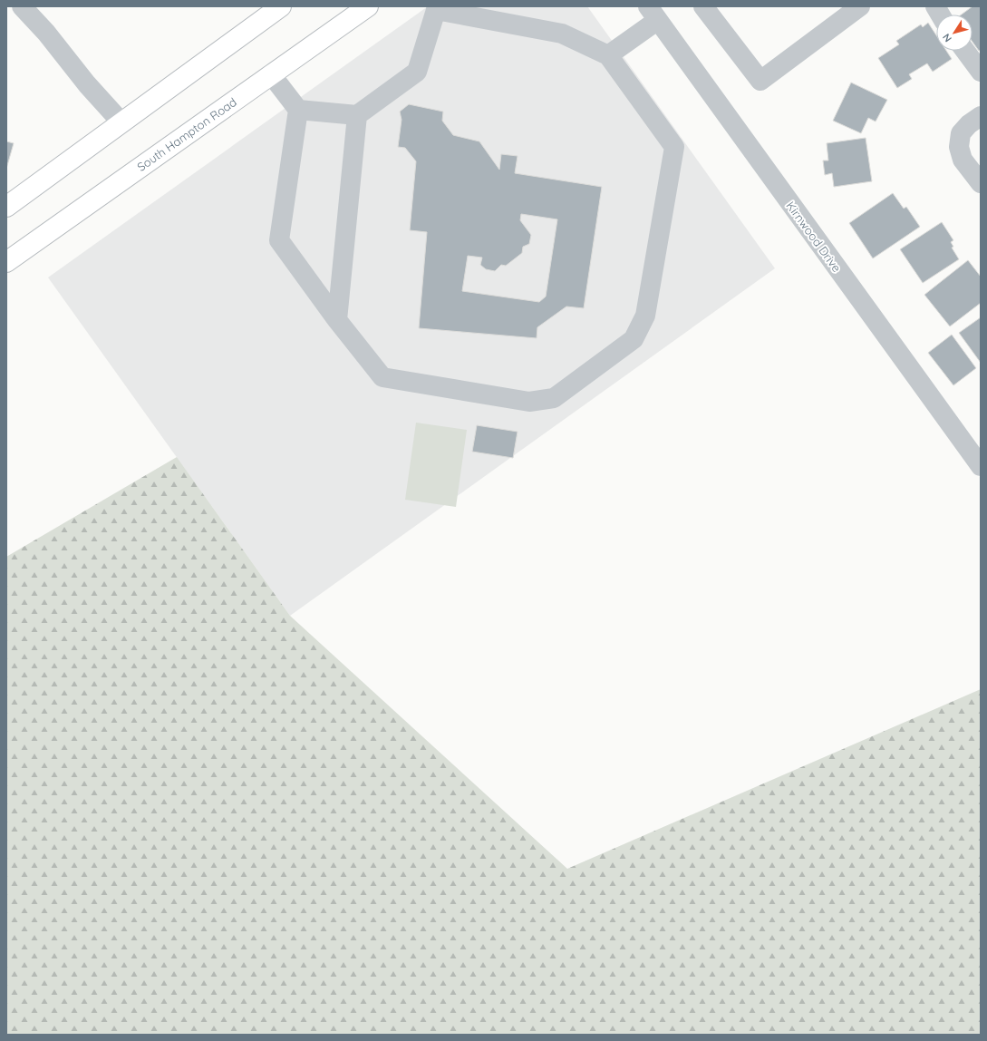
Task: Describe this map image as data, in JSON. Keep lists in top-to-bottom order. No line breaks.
{"streets":{"main road":["South Hampton Road"],"street":["Kirnwood Drive"]},"north":"bottom left"}
